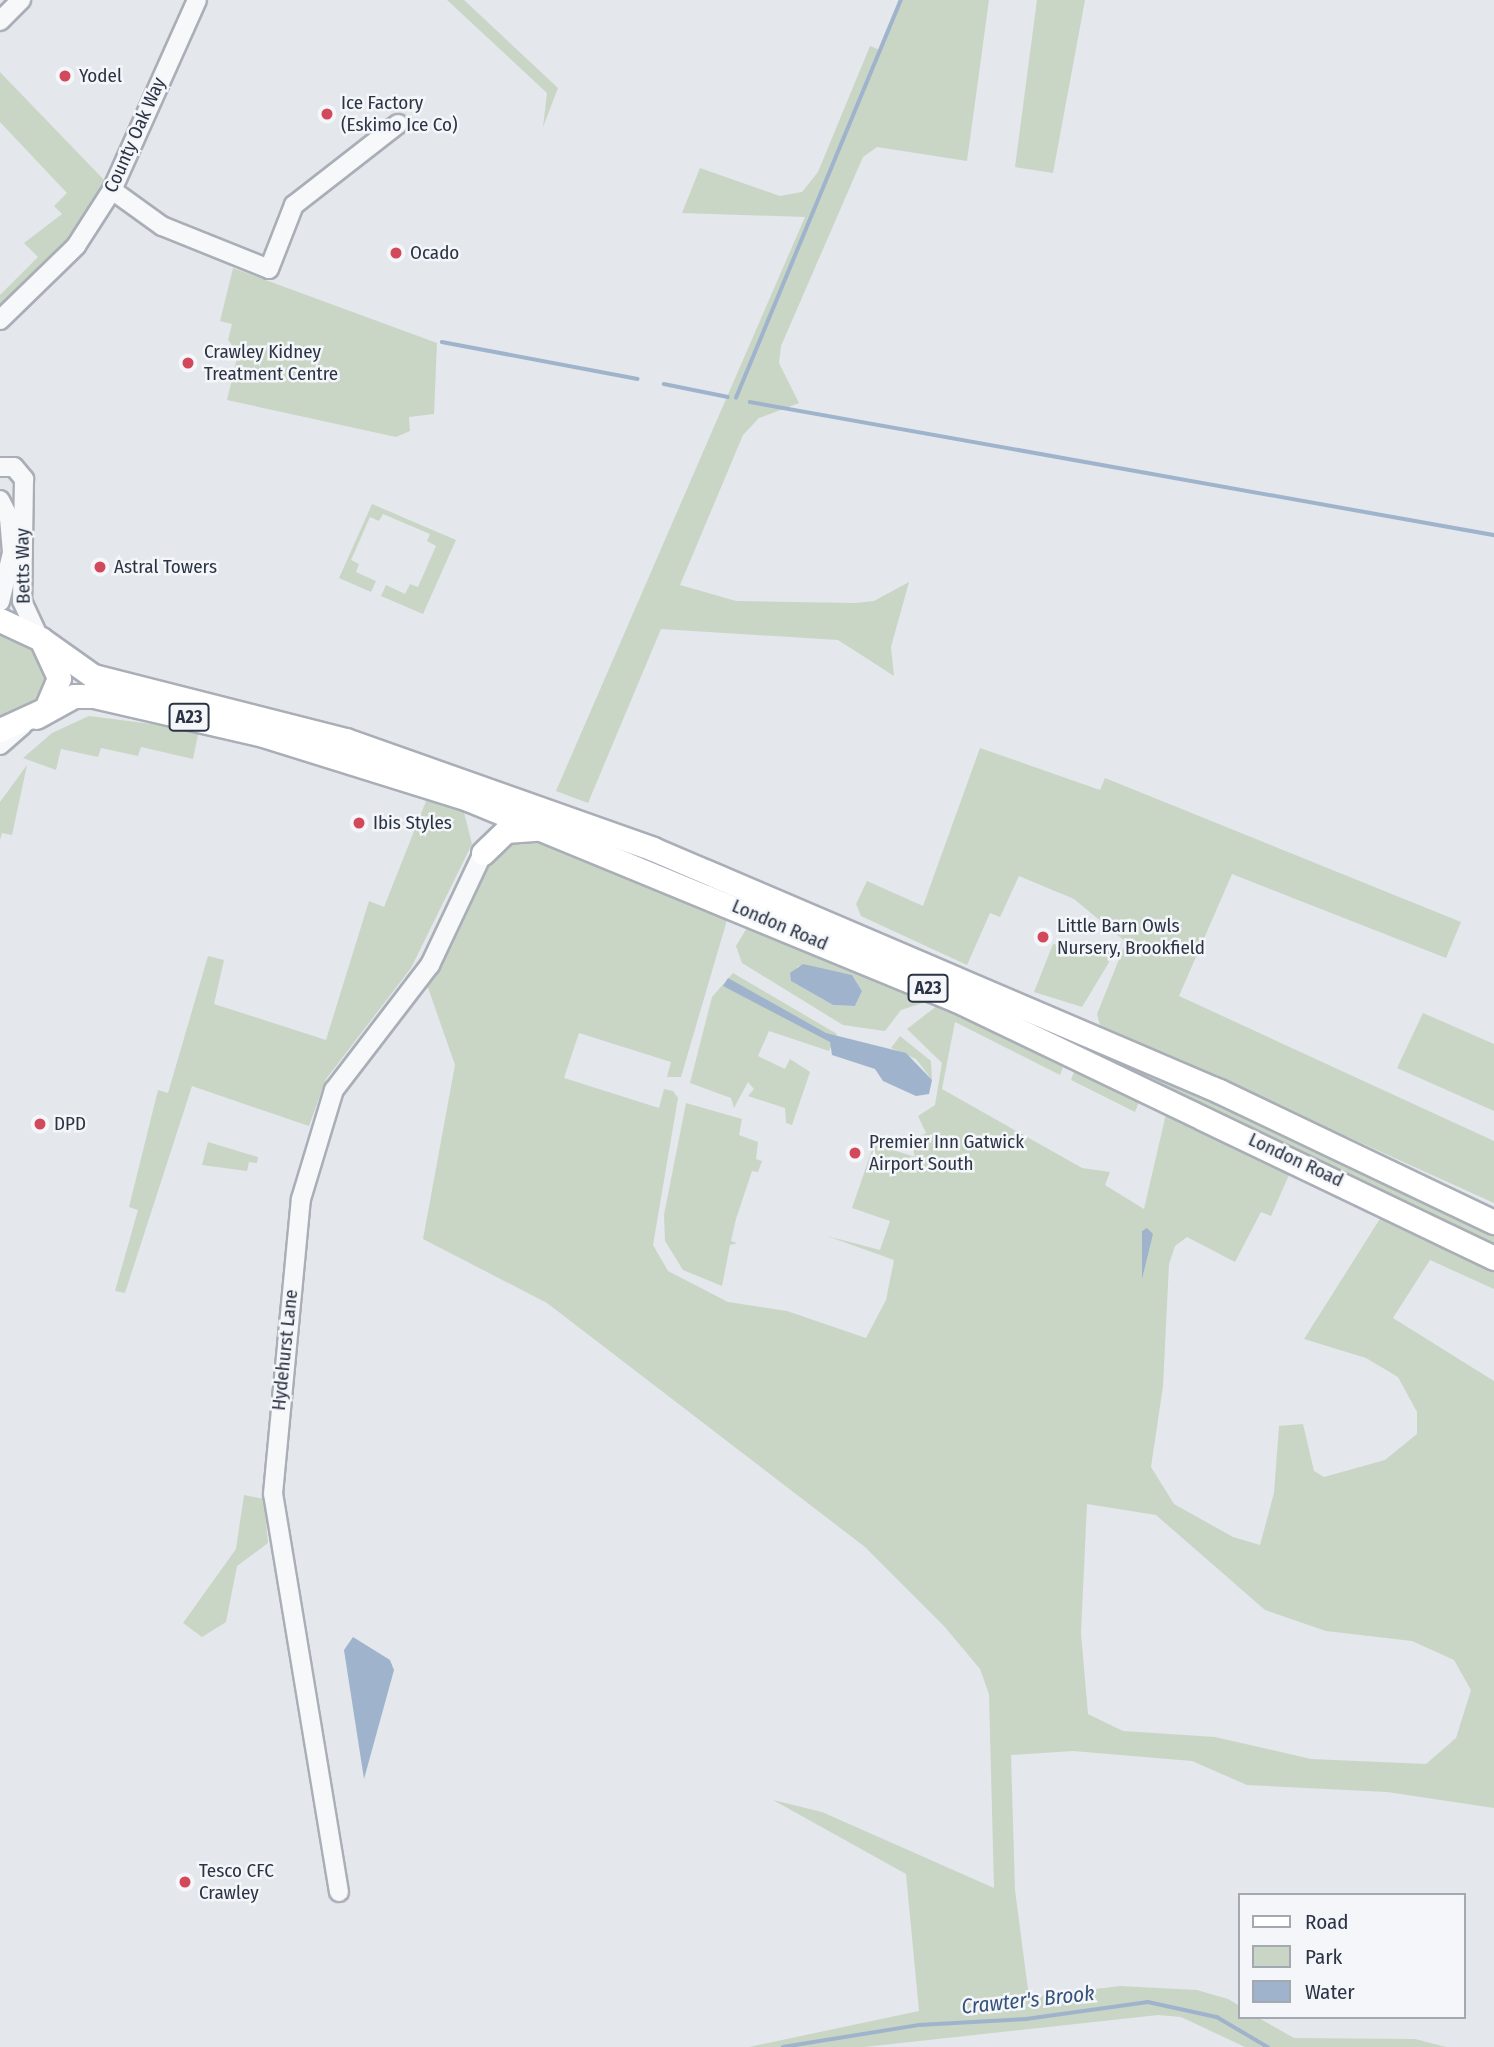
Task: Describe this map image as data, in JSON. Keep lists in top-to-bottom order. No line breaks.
{"streets":{"main road":["A23","London Road"],"street":["County Oak Way","Betts Way","Hydehurst Lane"]},"crossings":[["Betts Way","London Road"]],"water":["Crawter's Brook"],"places":["Yodel","Ice Factory (Eskimo Ice Co)","Ocado","Crawley Kidney Treatment Centre","Astral Towers","Ibis Styles","Little Barn Owls Nursery, Brookfield","DPD","Premier Inn Gatwick Airport South","Tesco CFC Crawley"],"legend":["Road","Park","Water"]}
